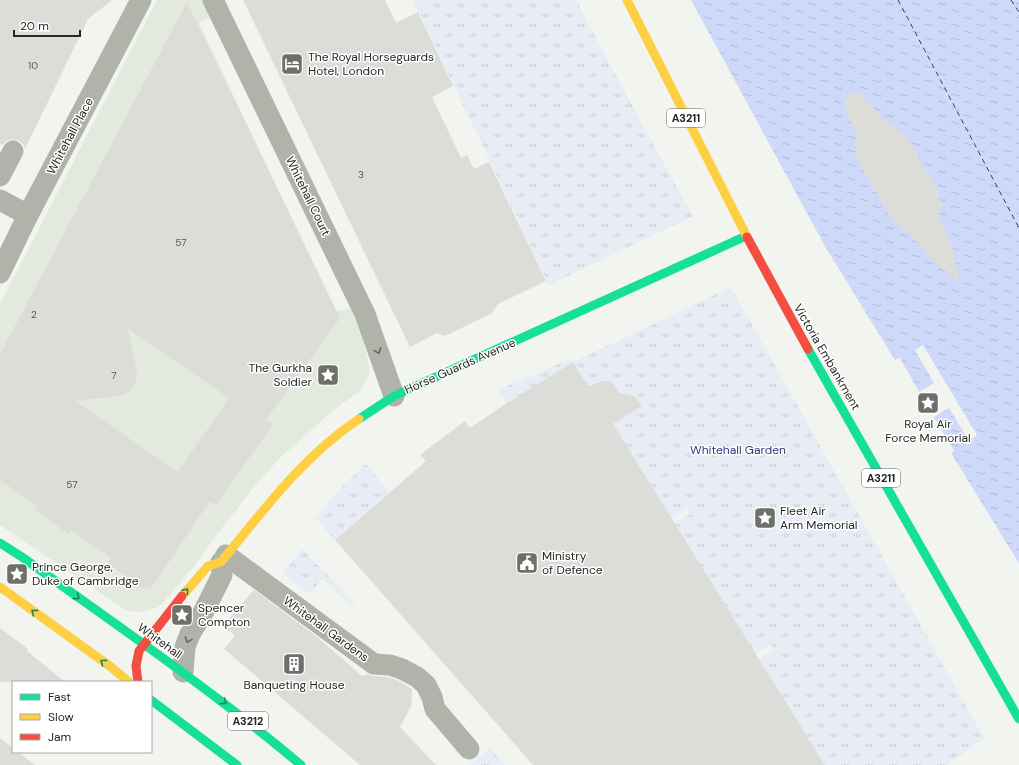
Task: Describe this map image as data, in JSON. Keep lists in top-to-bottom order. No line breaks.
{"streets":{"main road":["A3211","Victoria Embankment","Horse Guards Avenue","Whitehall","A3212"],"street":["Whitehall Place","Whitehall Court","Whitehall Gardens"]},"crossings":[["Whitehall Court","Horse Guards Avenue"],["Victoria Embankment","Horse Guards Avenue"],["Horse Guards Avenue","Whitehall Gardens"],["Horse Guards Avenue","Whitehall"]],"one_way":["Whitehall Court"],"parks":["Whitehall Garden"],"places":{"hotel":["The Royal Horseguards Hotel, London"],"place":["The Gurkha Soldier","Royal Air Force Memorial","Fleet Air Arm Memorial","Prince George, Duke of Cambridge","Spencer Compton"],"public building":["Ministry of Defence"],"building":["Banqueting House"]},"house_numbers":["10","3","57","2","7","57"],"legend":["Fast","Slow","Jam"],"scale_bar":"20 m"}
